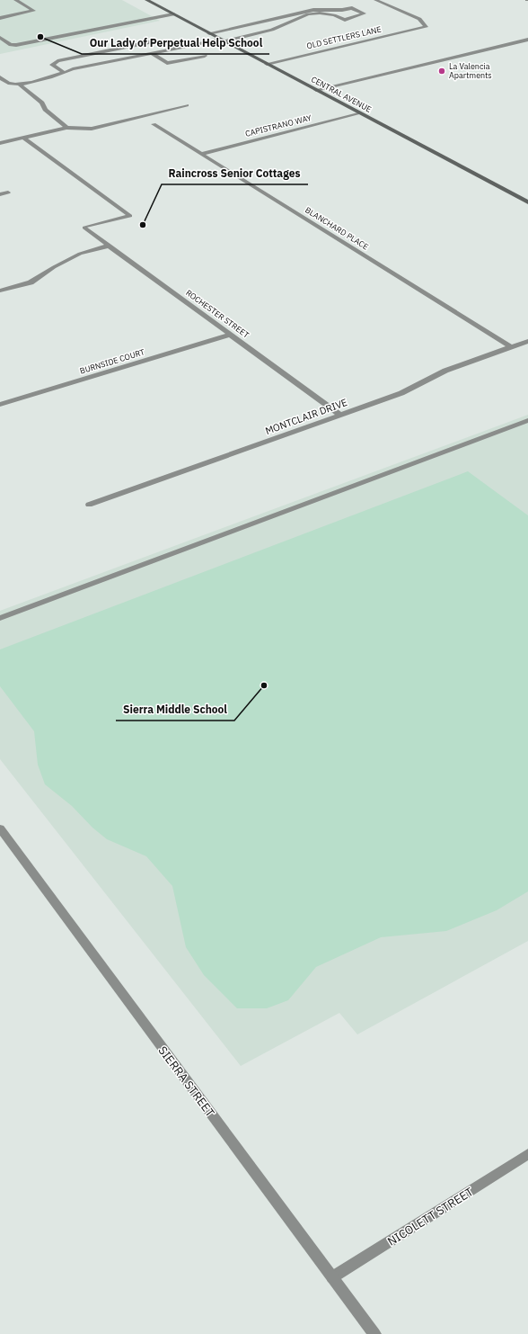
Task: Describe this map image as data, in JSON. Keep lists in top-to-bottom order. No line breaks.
{"streets":{"main road":["CENTRAL AVENUE"],"street":["OLD SETTLERS LANE","CAPISTRANO WAY","BLANCHARD PLACE","ROCHESTER STREET","BURNSIDE COURT","MONTCLAIR DRIVE","SIERRA STREET","NICOLETT STREET"]},"crossings":[["OLD SETTLERS LANE","CENTRAL AVENUE"],["CENTRAL AVENUE","CAPISTRANO WAY"],["CAPISTRANO WAY","BLANCHARD PLACE"],["BLANCHARD PLACE","MONTCLAIR DRIVE"],["ROCHESTER STREET","BURNSIDE COURT"],["ROCHESTER STREET","MONTCLAIR DRIVE"],["SIERRA STREET","NICOLETT STREET"]],"places":["Our Lady of Perpetual Help School","La Valencia Apartments","Raincross Senior Cottages","Sierra Middle School"]}
